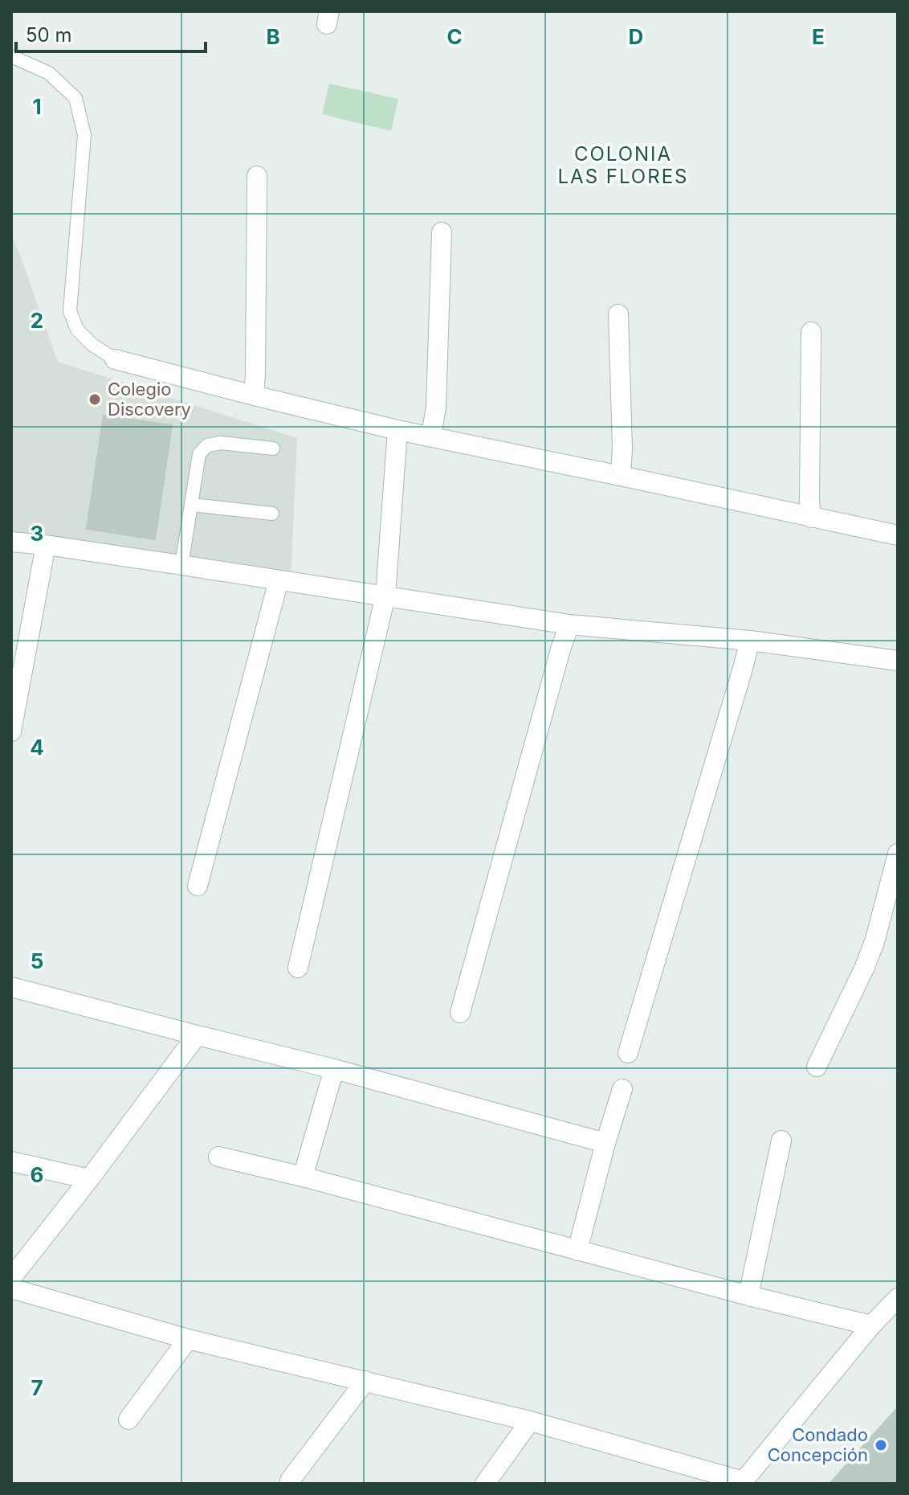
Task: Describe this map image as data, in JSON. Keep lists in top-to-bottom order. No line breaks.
{"districts":["COLONIA LAS FLORES"],"places":["Colegio Discovery","Condado Concepción"],"scale_bar":"50 m","grid":{"columns":["B","C","D","E"],"rows":["1","2","3","4","5","6","7"]}}
